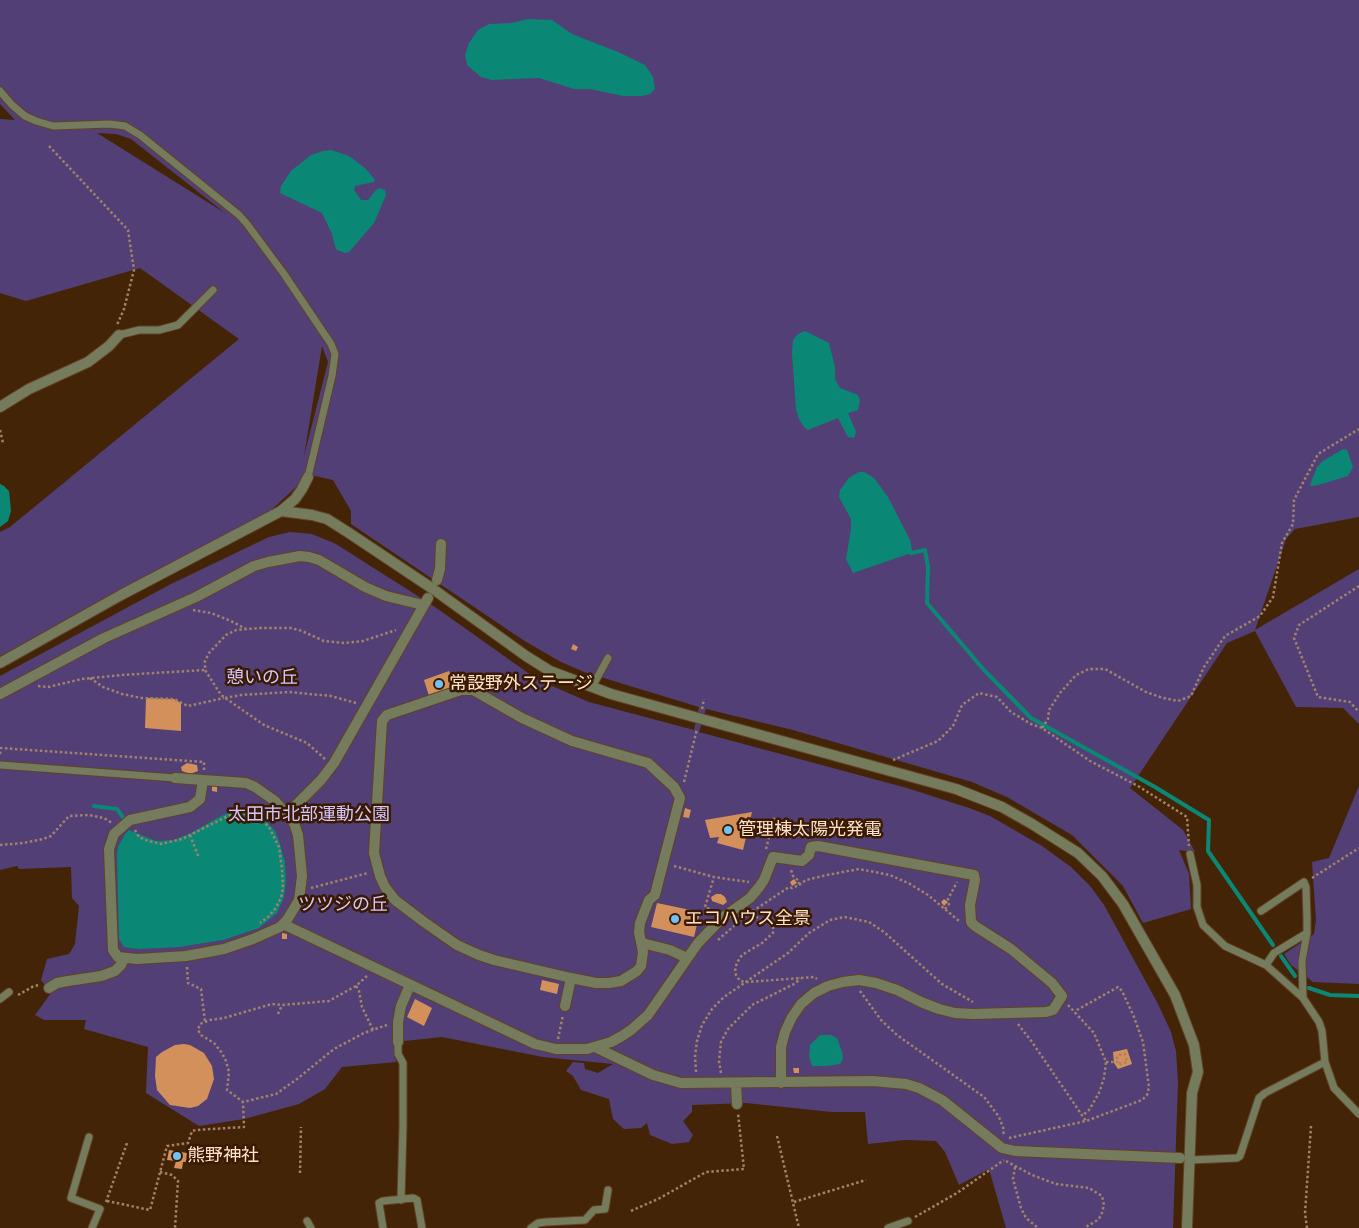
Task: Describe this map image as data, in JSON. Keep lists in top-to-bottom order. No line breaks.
{"parks":["憩いの丘","太田市北部運動公園","ツツジの丘"],"places":["常設野外ステージ","管理棟太陽光発電","エコハウス全景","熊野神社"]}
